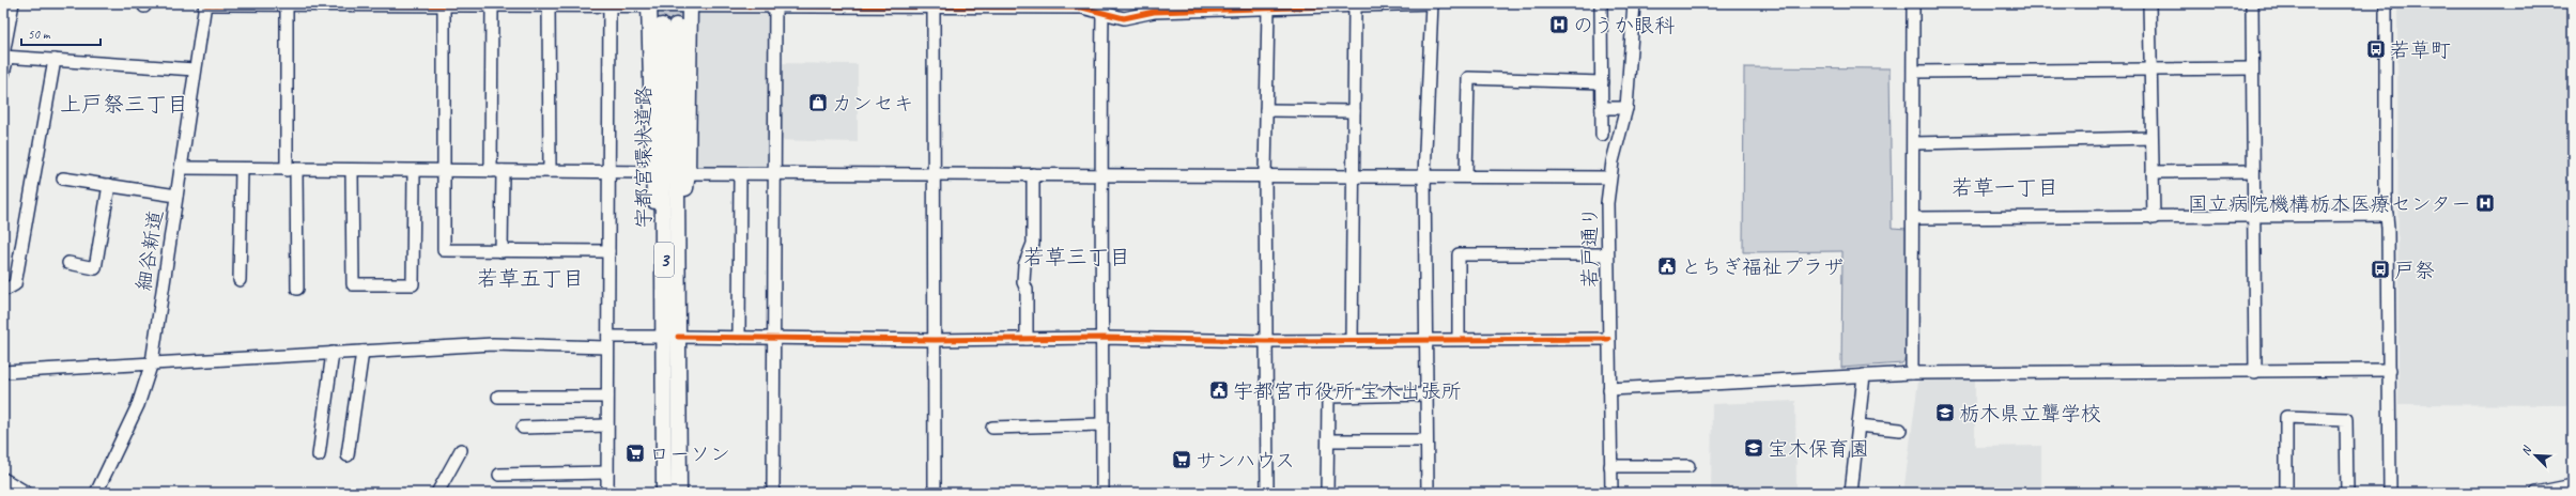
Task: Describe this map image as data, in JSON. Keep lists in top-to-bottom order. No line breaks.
{"streets":{"main road":["宇都宮環状道路","3"],"street":["若戸通り","細谷新道"]},"crossings":[["宇都宮環状道路","3"]],"districts":["上戸祭三丁目","若草一丁目","若草三丁目","若草五丁目"],"places":{"hospital":["のうか眼科","国立病院機構栃木医療センター"],"bus stop":["若草町","戸祭"],"shop":["カンセキ"],"public building":["とちぎ福祉プラザ","宇都宮市役所 宝木出張所"],"school or university":["栃木県立聾学校","宝木保育園"],"supermarket":["ローソン","サンハウス"]},"scale_bar":"50 m","north":"top left"}
